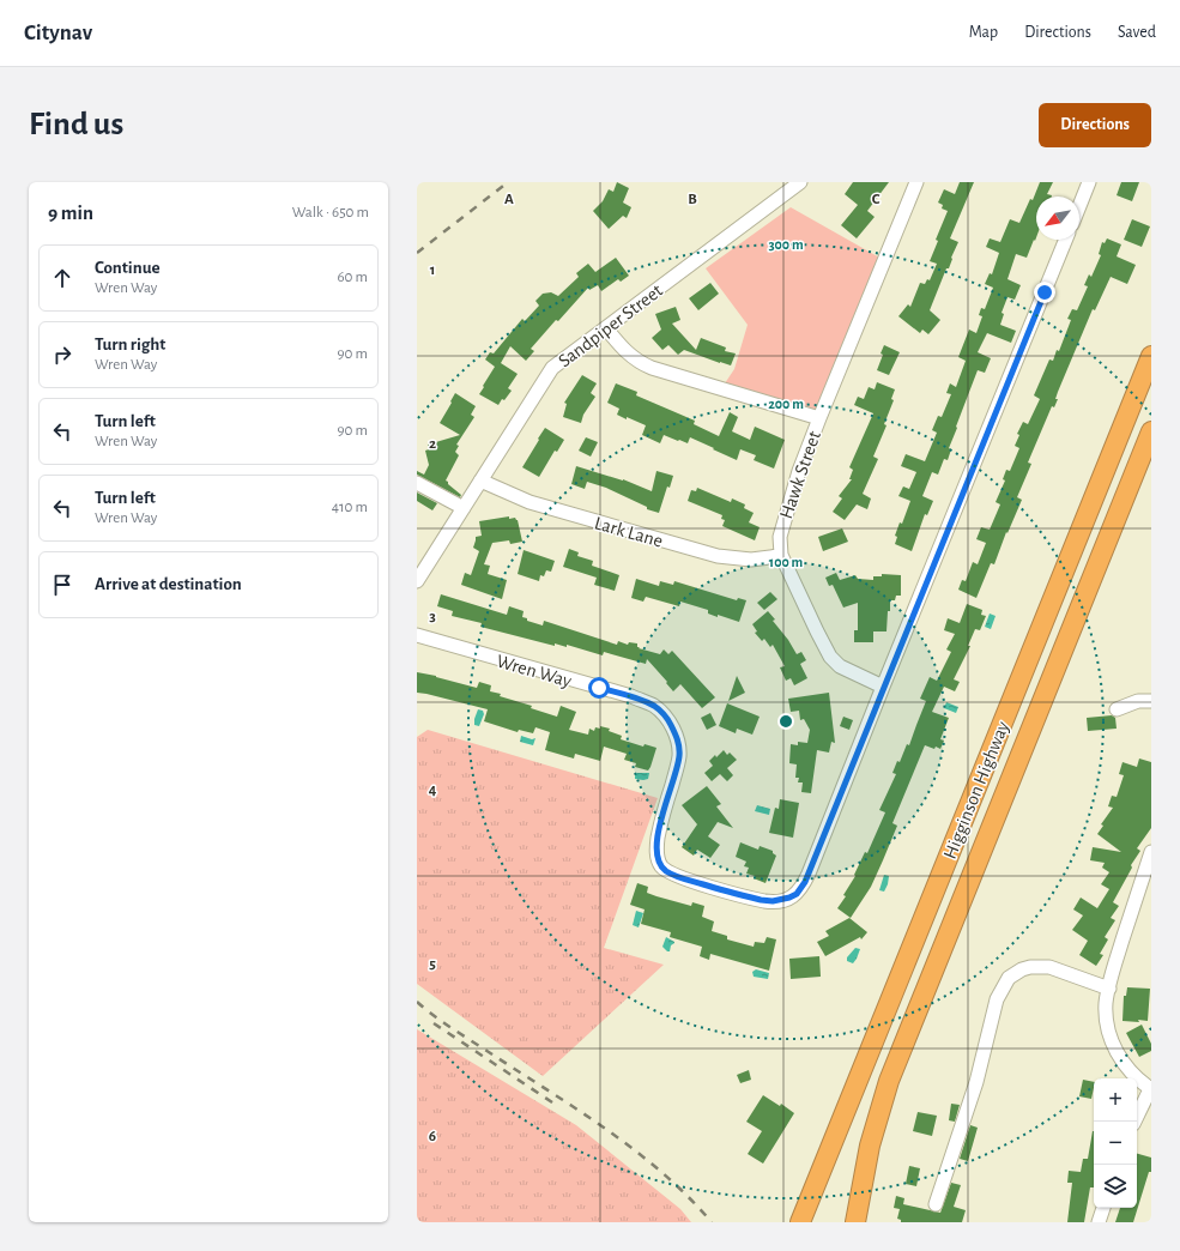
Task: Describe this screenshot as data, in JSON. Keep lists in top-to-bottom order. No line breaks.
{"streets":{"highway":["Higginson Highway"],"street":["Sandpiper Street","Hawk Street","Lark Lane","Wren Way"]},"crossings":[["Sandpiper Street","Lark Lane"],["Hawk Street","Lark Lane"],["Hawk Street","Wren Way"]],"north":"bottom left","page":{"header":"Citynav","nav":["Map","Directions","Saved"],"buttons":"Directions","title":"Find us","heading":["9 min","Walk · 650 m"],"list":[["Continue","Wren Way","60 m"],["Turn right","Wren Way","90 m"],["Turn left","Wren Way","90 m"],["Turn left","Wren Way","410 m"],"Arrive at destination"],"map_buttons":["+","−"]},"grid":{"columns":["A","B","C"],"rows":["1","2","3","4","5","6"]},"rings":["300 m","200 m","100 m"]}
